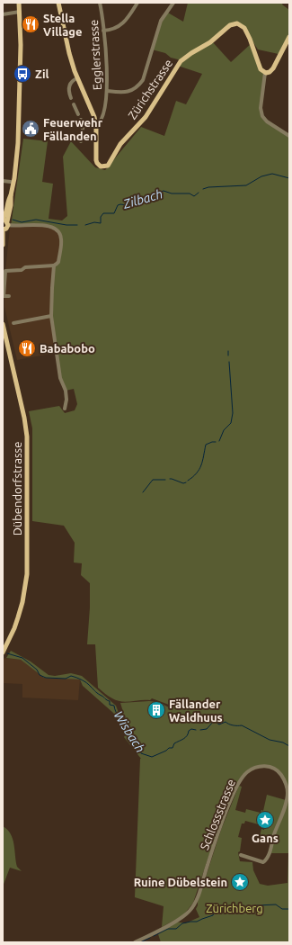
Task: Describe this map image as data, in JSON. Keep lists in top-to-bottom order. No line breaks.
{"streets":{"main road":["Zürichstrasse","Dübendorfstrasse"],"street":["Egglerstrasse","Schlossstrasse"]},"crossings":[["Egglerstrasse","Zürichstrasse"]],"water":["Zilbach","Wisbach"],"parks":["Zürichberg"],"places":{"restaurant":["Stella Village","Bababobo"],"bus stop":["Zil"],"public building":["Feuerwehr Fällanden"],"building":["Fällander Waldhuus"],"place":["Gans","Ruine Dübelstein"]}}
